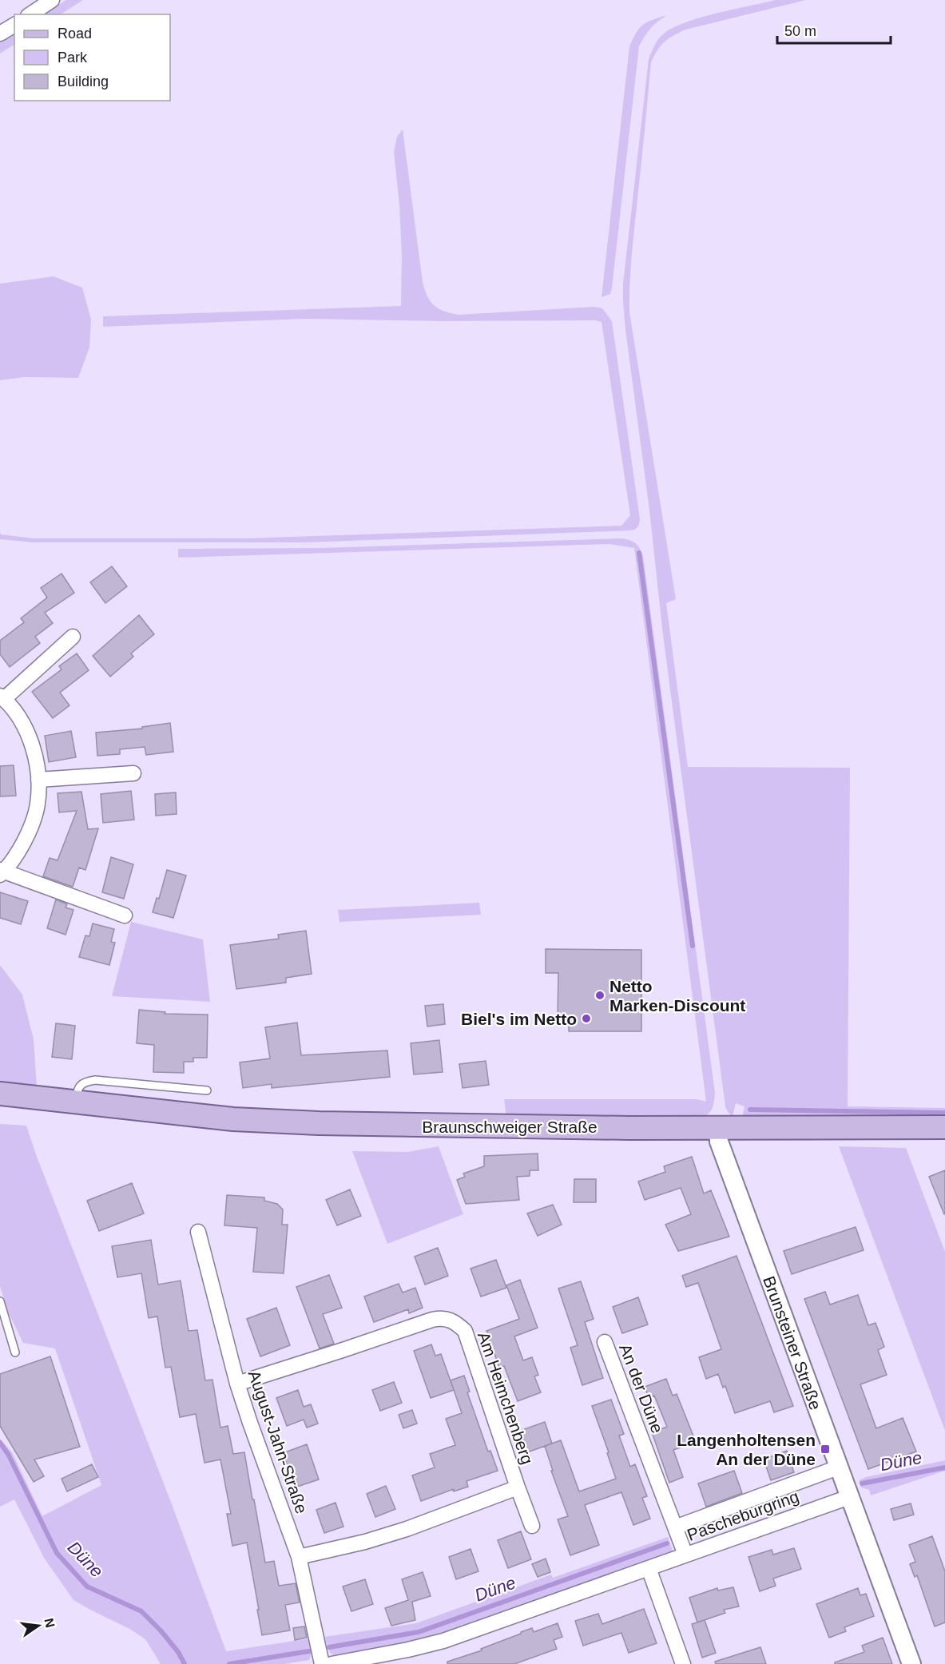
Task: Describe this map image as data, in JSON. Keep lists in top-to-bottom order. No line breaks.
{"streets":{"main road":["Braunschweiger Straße"],"street":["Brunsteiner Straße","An der Düne","Am Heimchenberg","August-Jahn-Straße","Pascheburgring"]},"crossings":[["Braunschweiger Straße","Brunsteiner Straße"],["Brunsteiner Straße","Pascheburgring"],["An der Düne","Pascheburgring"],["Am Heimchenberg","August-Jahn-Straße"]],"water":["Düne"],"places":{"other":["Netto Marken-Discount","Biel's im Netto"],"transit":["Langenholtensen An der Düne"]},"legend":["Road","Park","Building"],"scale_bar":"50 m","north":"right"}
